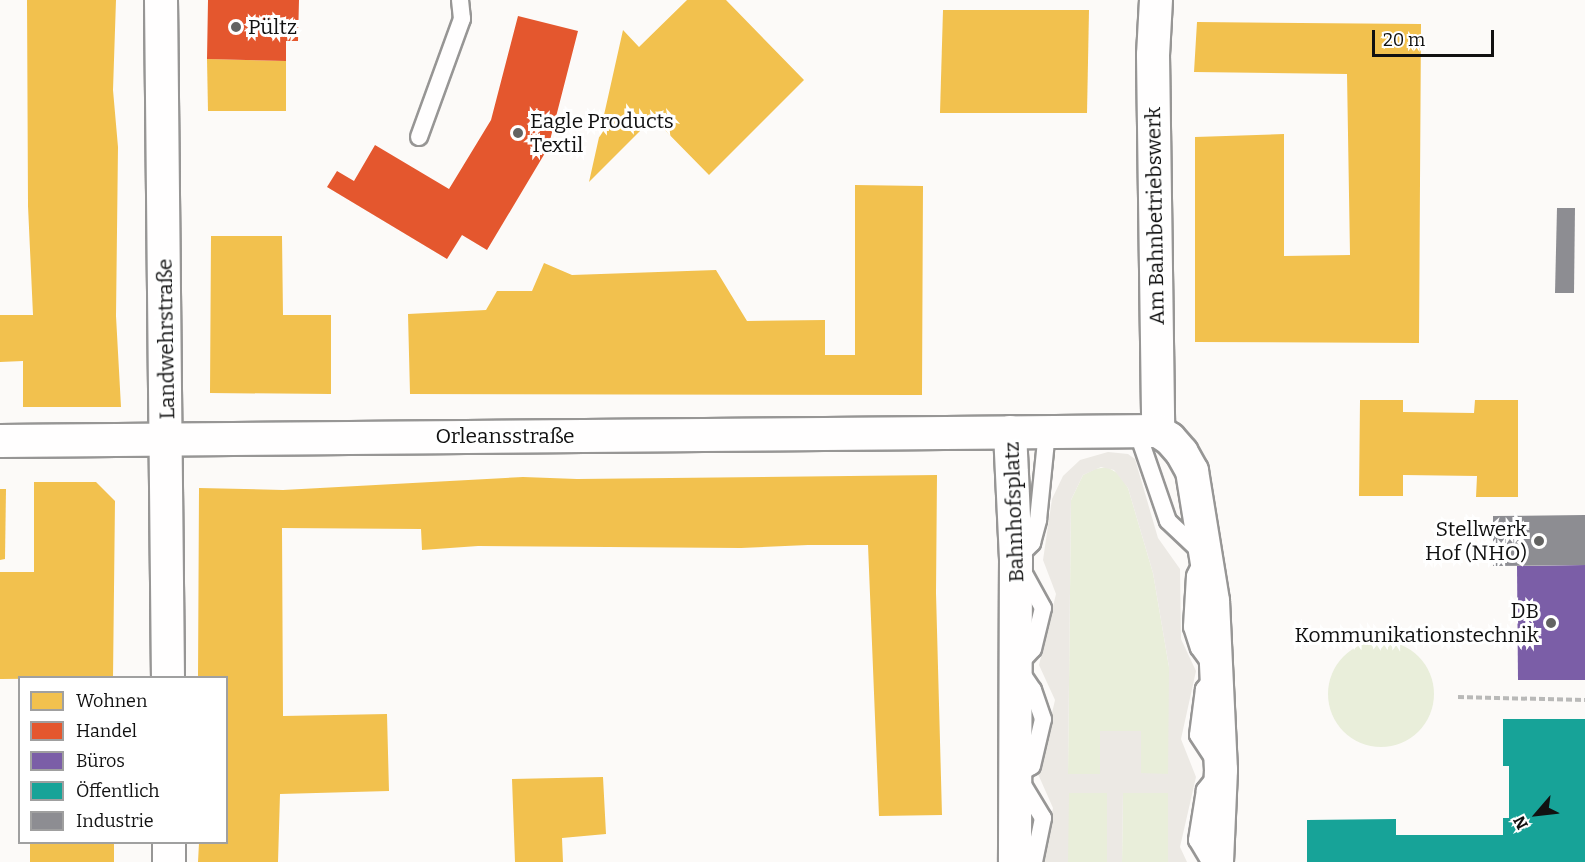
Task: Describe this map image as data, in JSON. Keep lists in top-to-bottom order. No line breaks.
{"streets":{"street":["Am Bahnbetriebswerk","Landwehrstraße","Orleansstraße","Bahnhofsplatz"]},"crossings":[["Am Bahnbetriebswerk","Bahnhofsplatz"],["Landwehrstraße","Orleansstraße"],["Orleansstraße","Bahnhofsplatz"]],"places":["Pültz","Eagle Products Textil","Stellwerk Hof (NHO)","DB Kommunikationstechnik"],"legend":["Wohnen","Handel","Büros","Öffentlich","Industrie"],"scale_bar":"20 m","north":"bottom left"}
